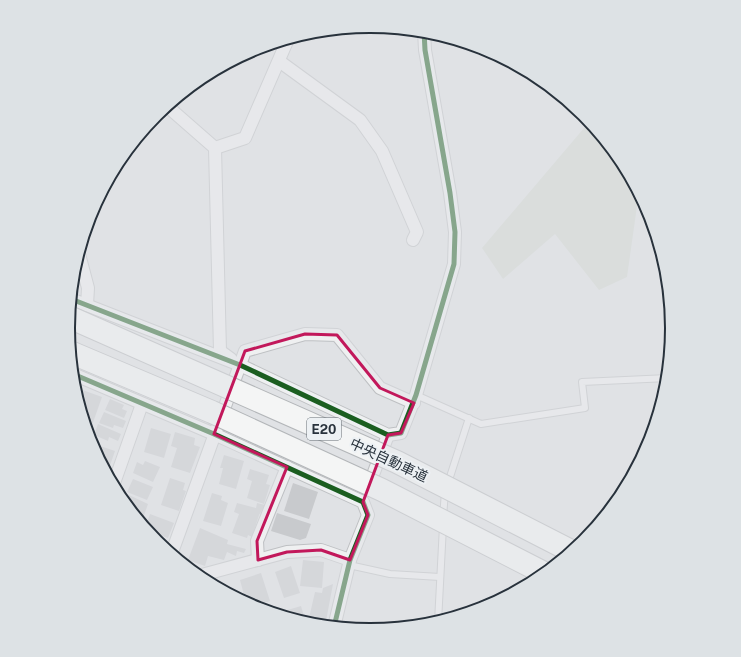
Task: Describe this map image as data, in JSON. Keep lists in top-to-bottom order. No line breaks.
{"streets":{"highway":["E20","中央自動車道"]}}
